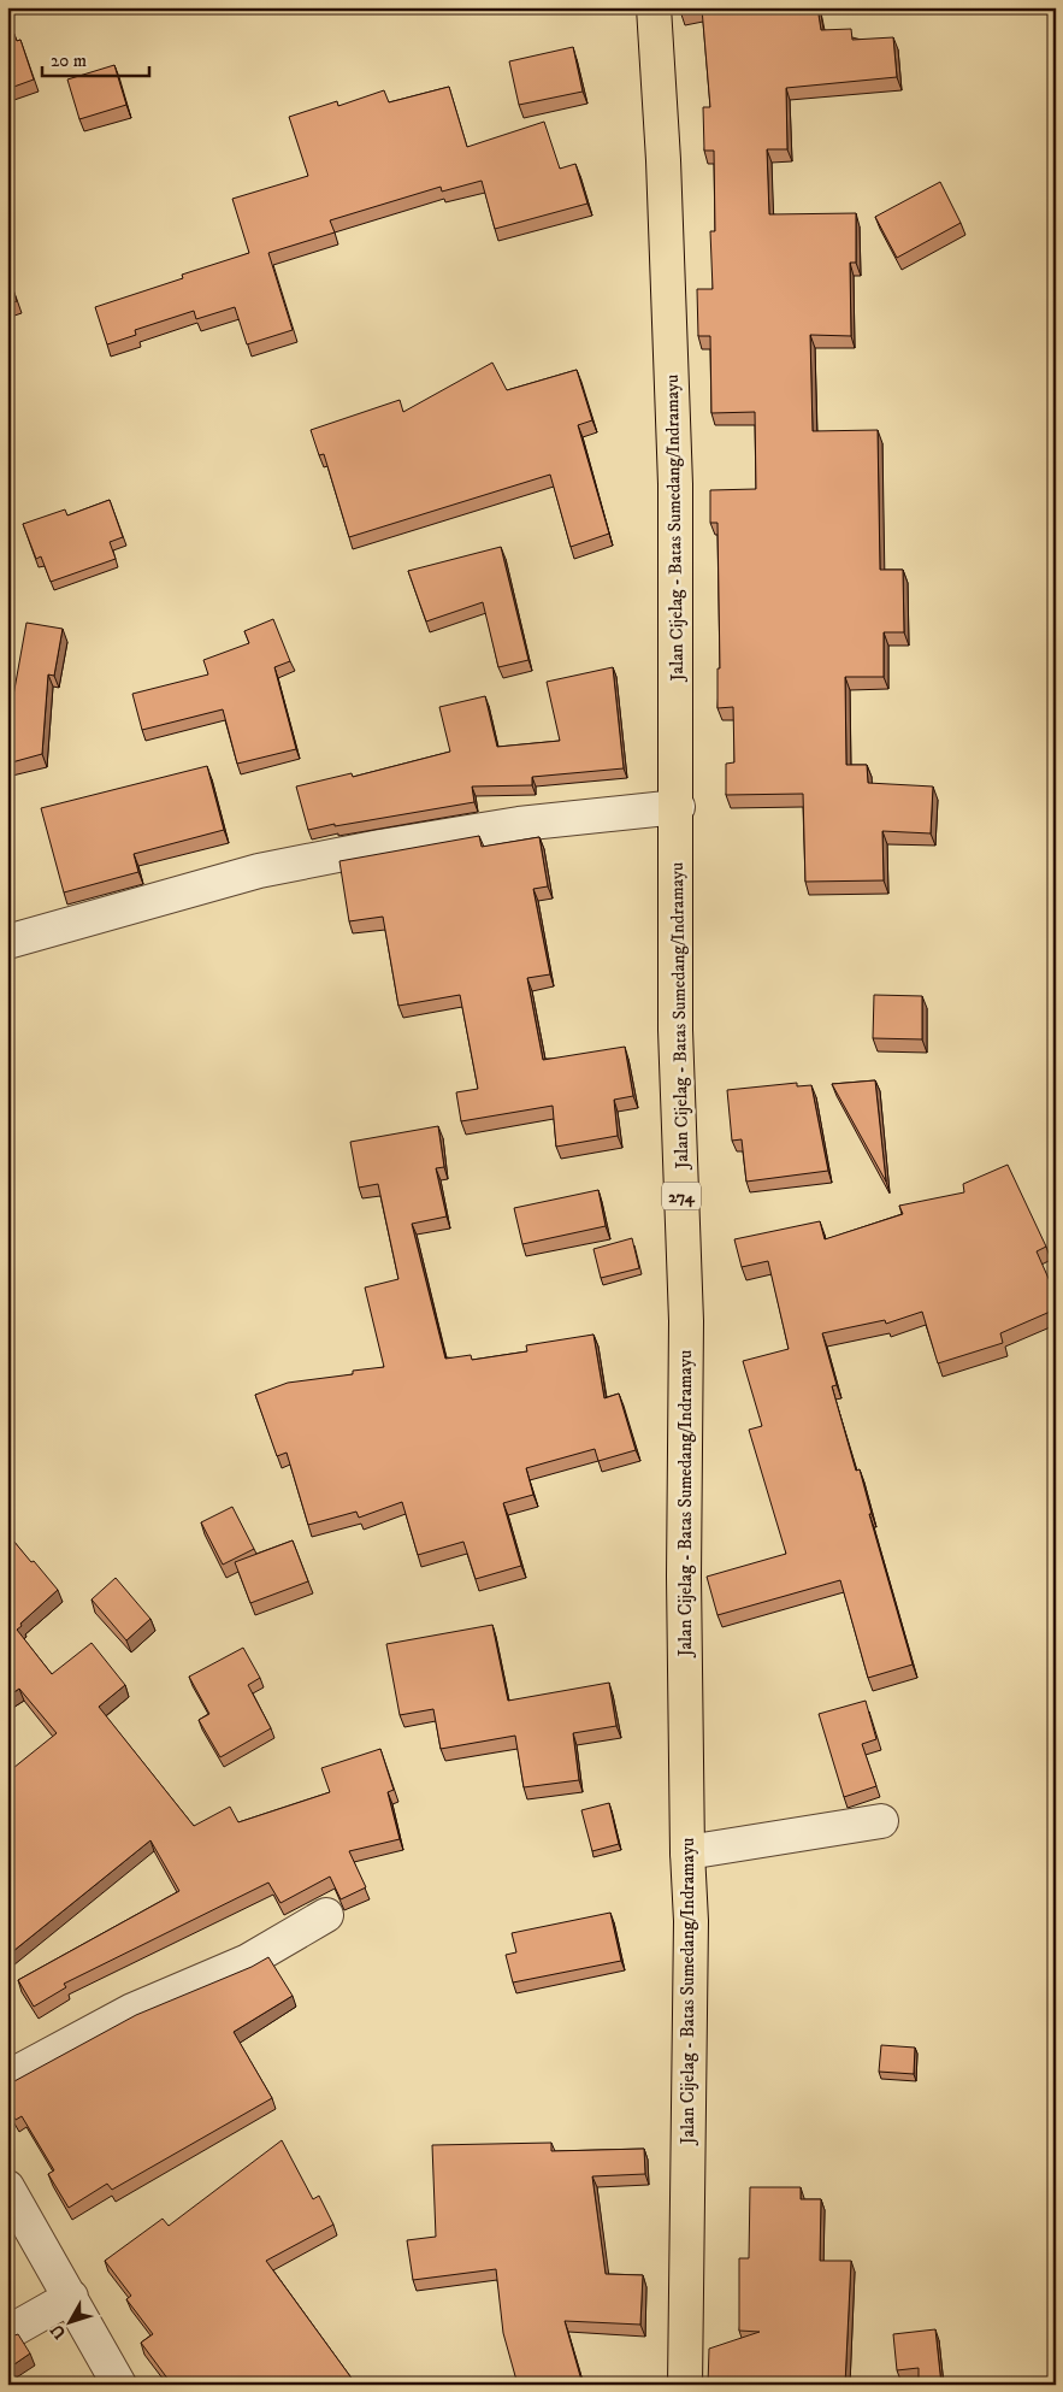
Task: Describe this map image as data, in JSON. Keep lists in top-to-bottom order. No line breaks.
{"streets":{"main road":["Jalan Cijelag - Batas Sumedang/Indramayu","274"]},"scale_bar":"20 m","north":"bottom left"}
